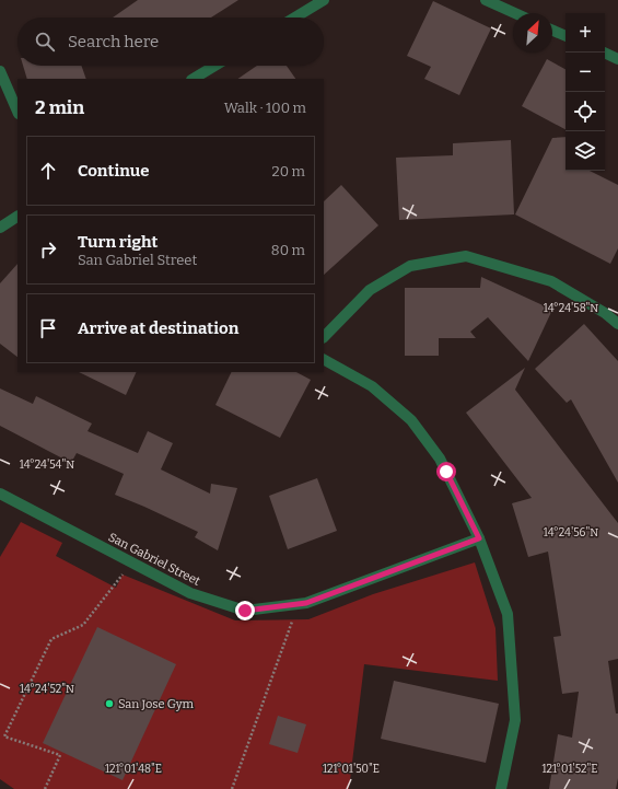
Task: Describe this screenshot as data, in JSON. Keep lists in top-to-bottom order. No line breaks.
{"streets":{"street":["San Gabriel Street"]},"places":["San Jose Gym"],"north":"top right","page":{"map_buttons":["+","−"],"search":"Search here","heading":["2 min","Walk · 100 m"],"list":[["Continue","20 m"],["Turn right","San Gabriel Street","80 m"],"Arrive at destination"]},"coordinates":["14°24'58\"N","14°24'54\"N","14°24'56\"N","14°24'52\"N","121°01'48\"E","121°01'50\"E","121°01'52\"E"]}
